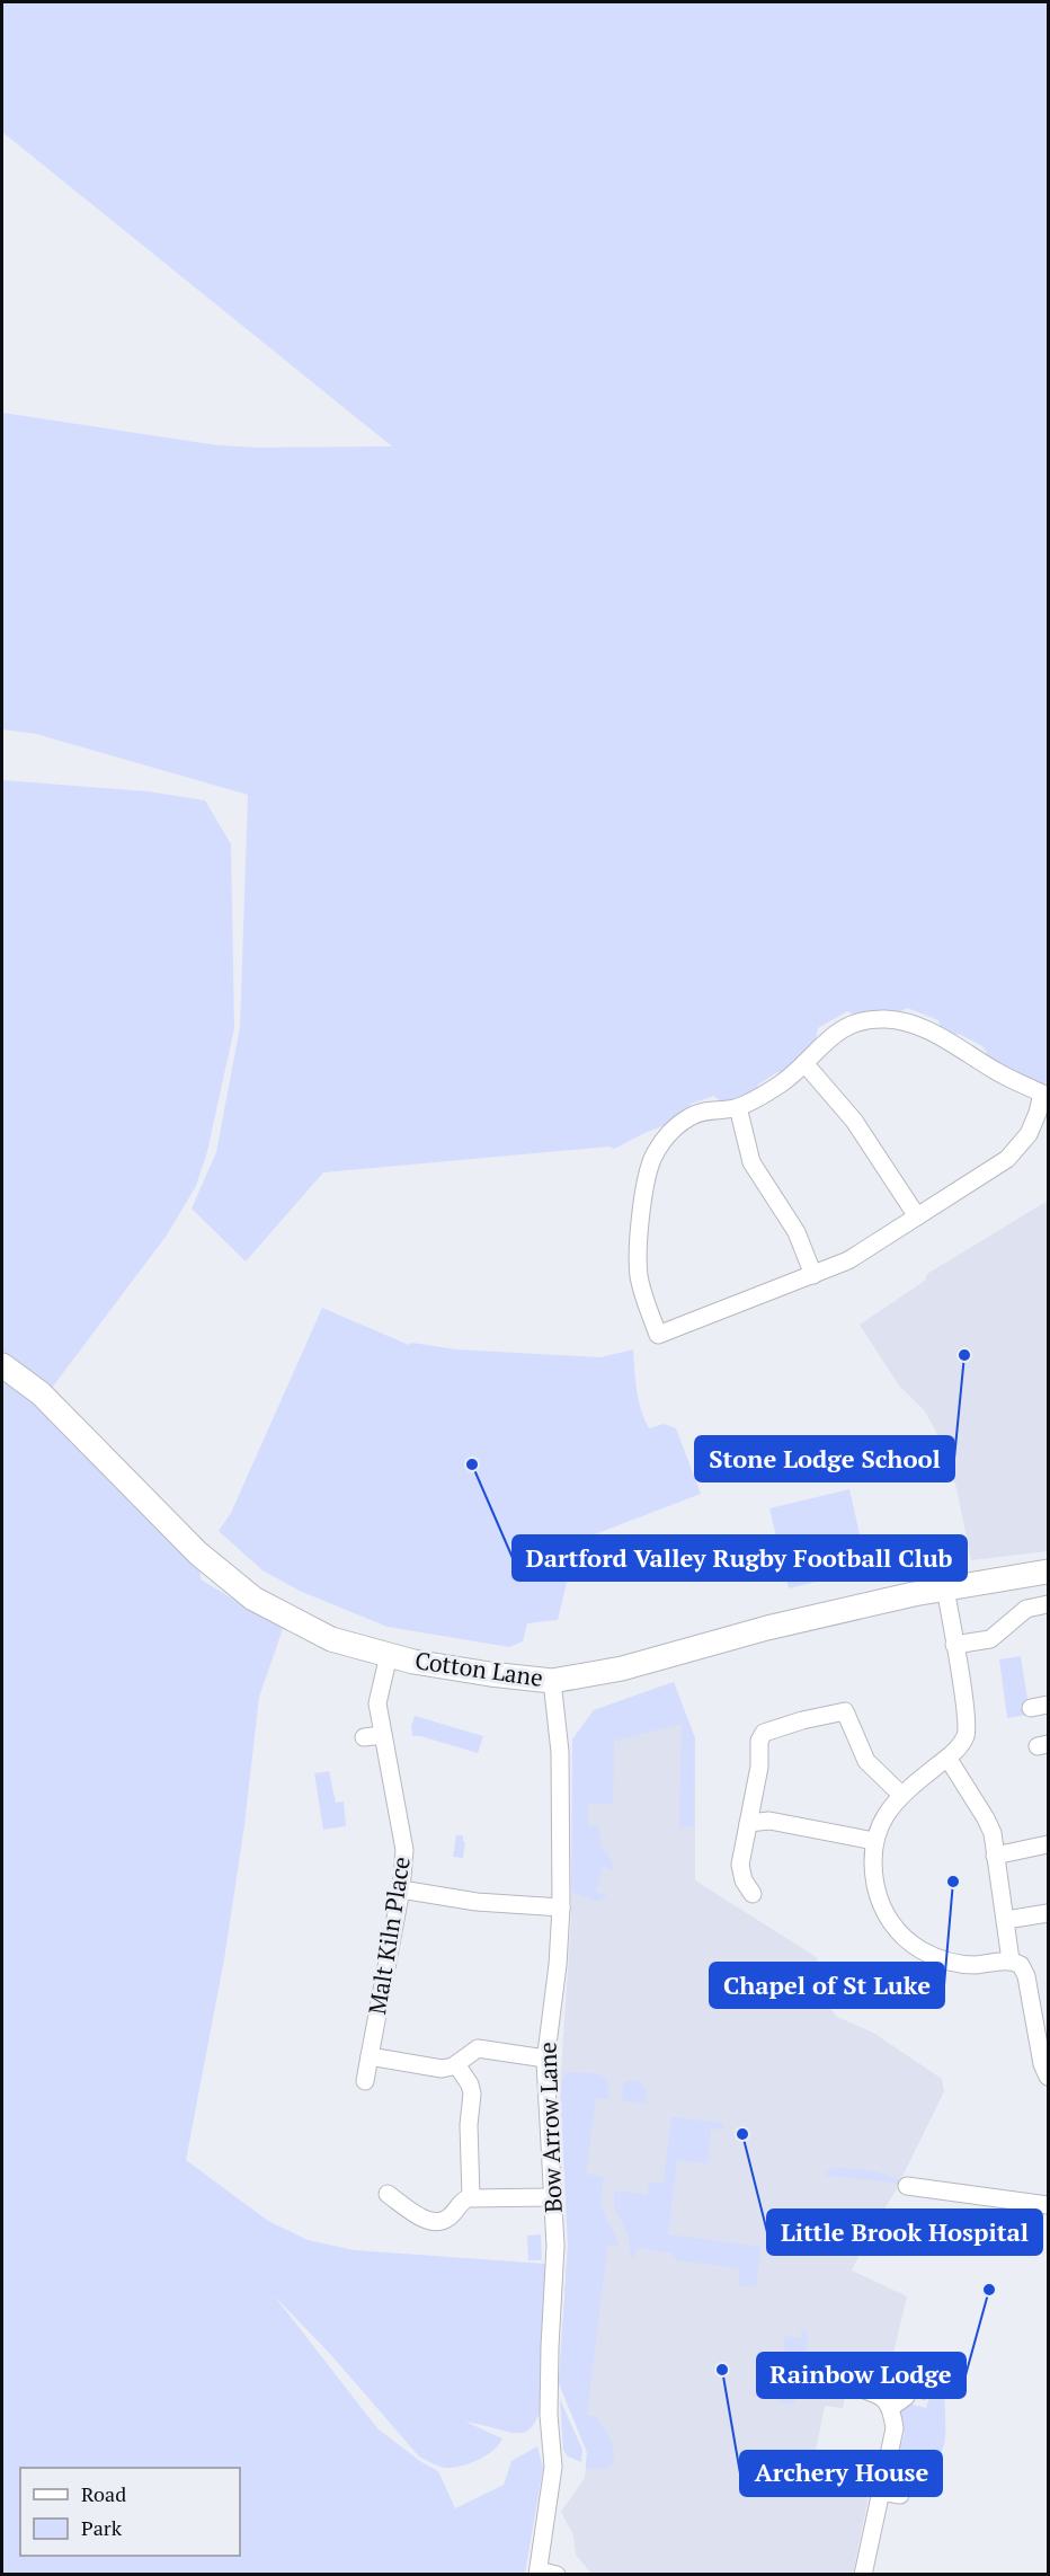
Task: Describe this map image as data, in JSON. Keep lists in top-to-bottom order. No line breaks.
{"streets":{"main road":["Cotton Lane"],"street":["Malt Kiln Place","Bow Arrow Lane"]},"crossings":[["Cotton Lane","Malt Kiln Place"],["Cotton Lane","Bow Arrow Lane"]],"places":["Stone Lodge School","Dartford Valley Rugby Football Club","Chapel of St Luke","Little Brook Hospital","Rainbow Lodge","Archery House"],"legend":["Road","Park"]}
